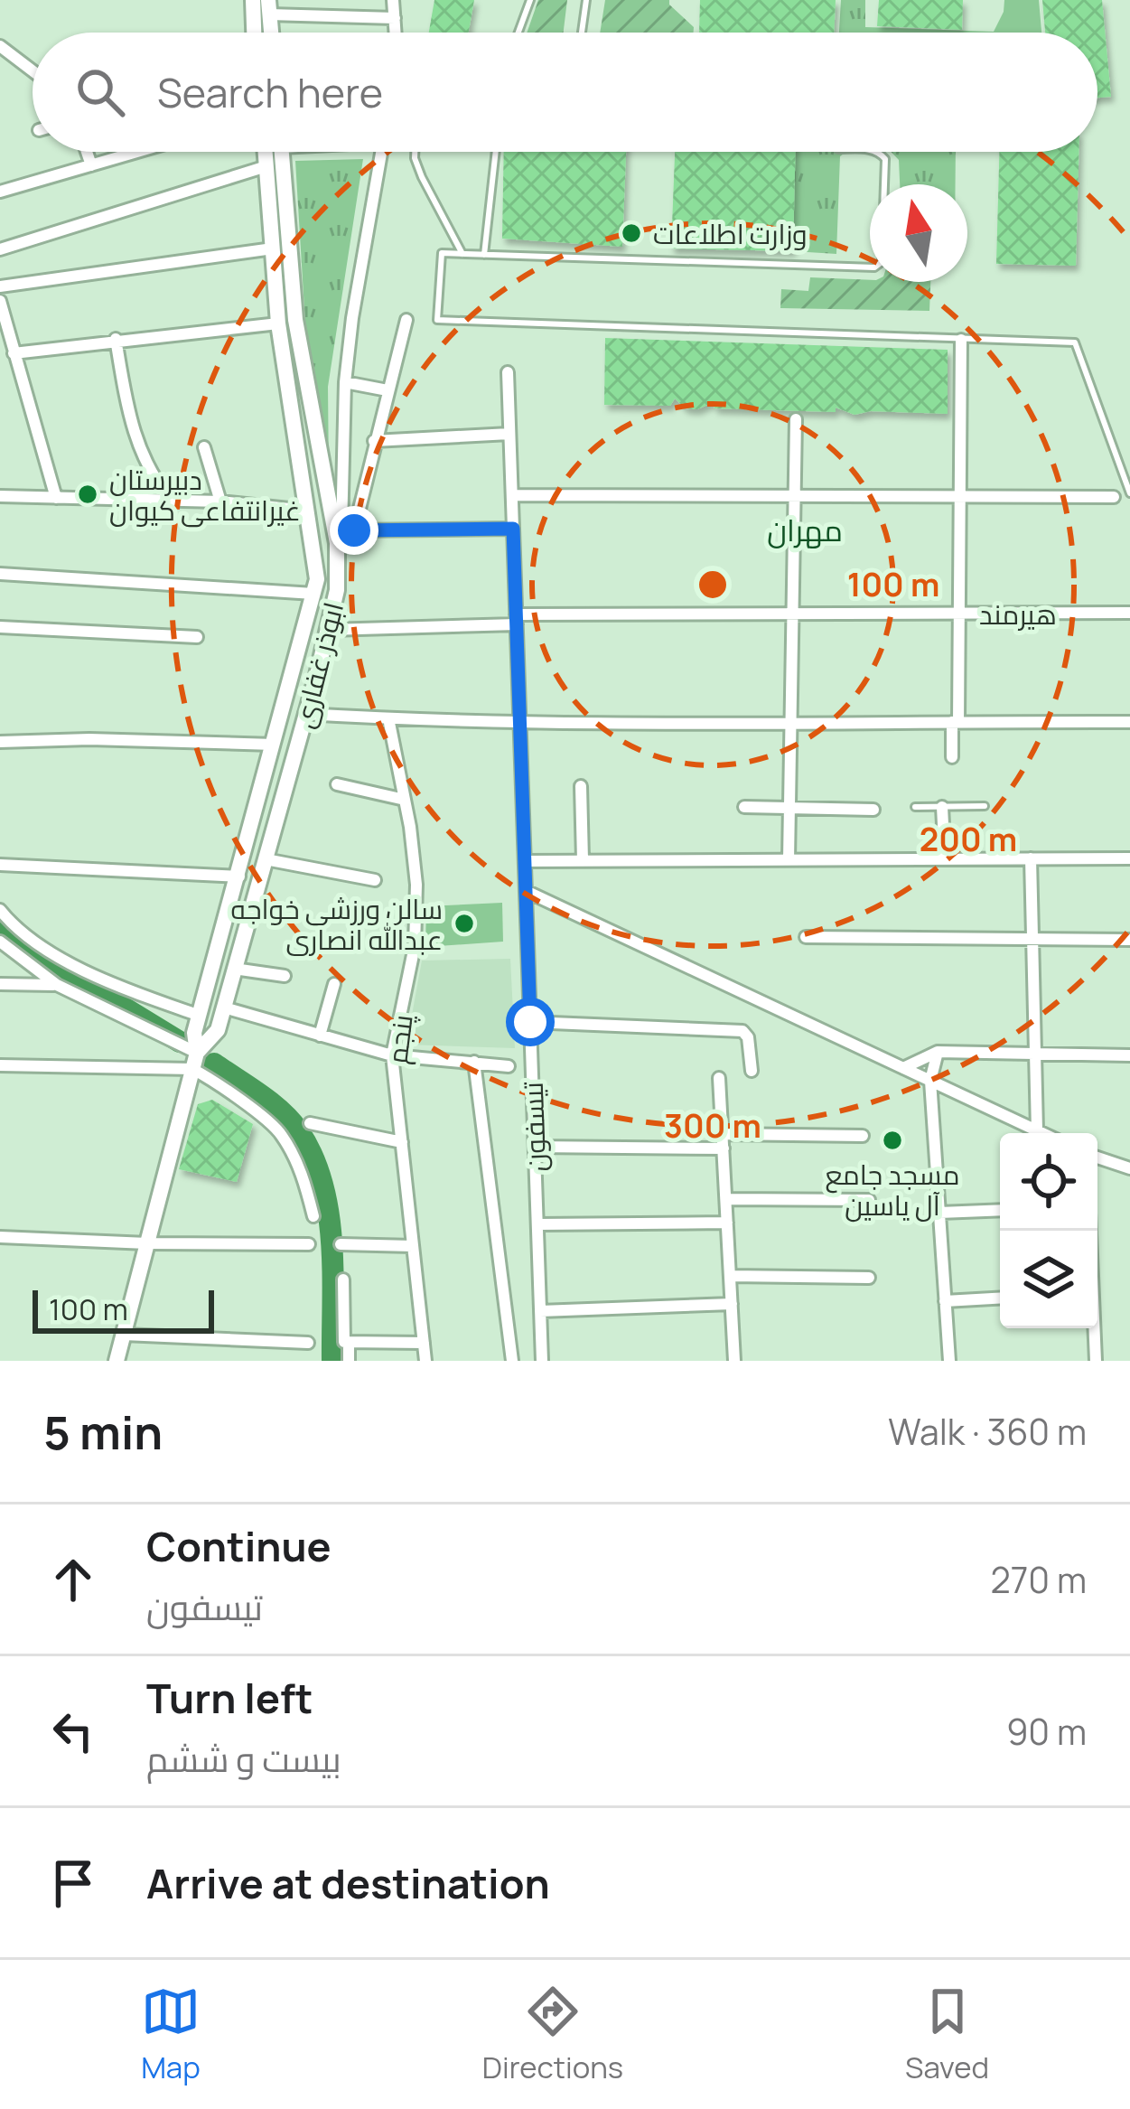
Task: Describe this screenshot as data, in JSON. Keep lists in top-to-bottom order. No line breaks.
{"streets":{"main road":["ابوذر غفاری"],"street":["هیرمند","پنجم","تیسفون"]},"crossings":[["هیرمند","ابوذر غفاری"],["هیرمند","تیسفون"]],"districts":["مهران"],"places":["وزارت اطلاعات","دبیرستان غیرانتفاعی کیوان","سالن ورزشی خواجه عبدالله انصاری","مسجد جامع آل یاسین"],"scale_bar":"100 m","north":"top","page":{"search":"Search here","scale":"100 m","heading":["5 min","Walk · 360 m"],"list":[["Continue","تیسفون","270 m"],["Turn left","بیست و ششم","90 m"],"Arrive at destination"],"nav":["Map","Directions","Saved"]},"rings":["100 m","200 m","300 m"]}
